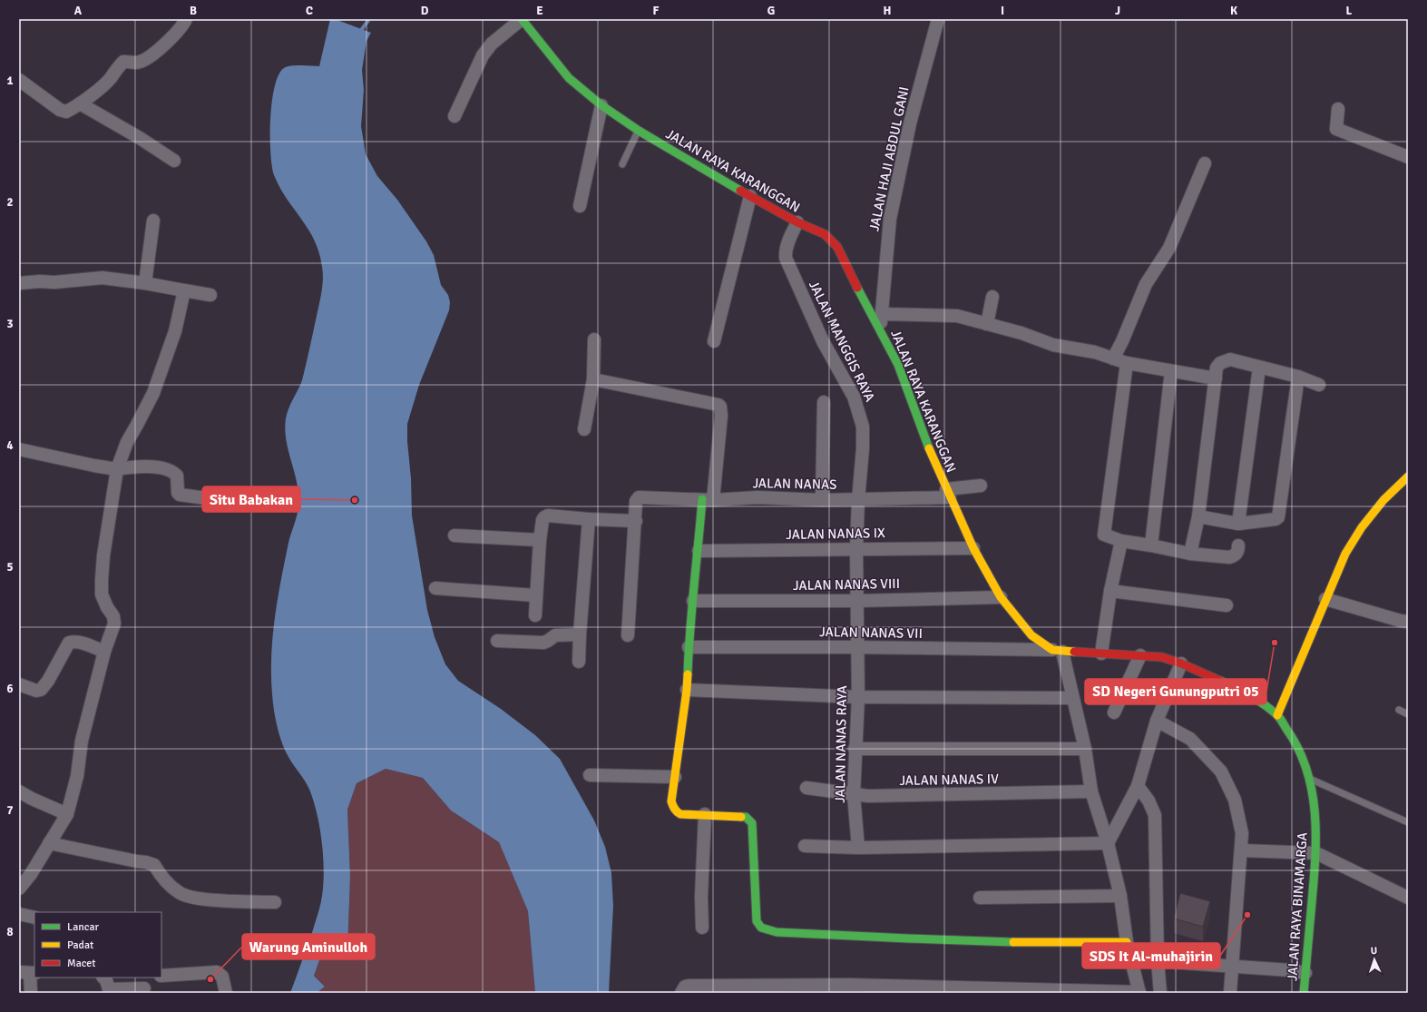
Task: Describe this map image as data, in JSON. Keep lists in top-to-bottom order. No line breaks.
{"streets":{"street":["JALAN HAJI ABDUL GANI","JALAN RAYA KARANGGAN","JALAN MANGGIS RAYA","JALAN NANAS","JALAN NANAS IX","JALAN NANAS VIII","JALAN NANAS VII","JALAN NANAS RAYA","JALAN NANAS IV","JALAN RAYA BINAMARGA"]},"crossings":[["JALAN HAJI ABDUL GANI","JALAN RAYA KARANGGAN"],["JALAN RAYA KARANGGAN","JALAN MANGGIS RAYA"],["JALAN RAYA KARANGGAN","JALAN NANAS"],["JALAN RAYA KARANGGAN","JALAN NANAS IX"],["JALAN RAYA KARANGGAN","JALAN NANAS VIII"],["JALAN RAYA KARANGGAN","JALAN NANAS VII"],["JALAN MANGGIS RAYA","JALAN NANAS"],["JALAN MANGGIS RAYA","JALAN NANAS RAYA"],["JALAN NANAS","JALAN NANAS RAYA"],["JALAN NANAS IX","JALAN NANAS RAYA"],["JALAN NANAS VIII","JALAN NANAS RAYA"],["JALAN NANAS VII","JALAN NANAS RAYA"],["JALAN NANAS RAYA","JALAN NANAS IV"]],"places":["Situ Babakan","SD Negeri Gunungputri 05","SDS It Al-muhajirin","Warung Aminulloh"],"legend":["Lancar","Padat","Macet"],"north":"top","grid":{"columns":["A","B","C","D","E","F","G","H","I","J","K","L"],"rows":["1","2","3","4","5","6","7","8"]}}
